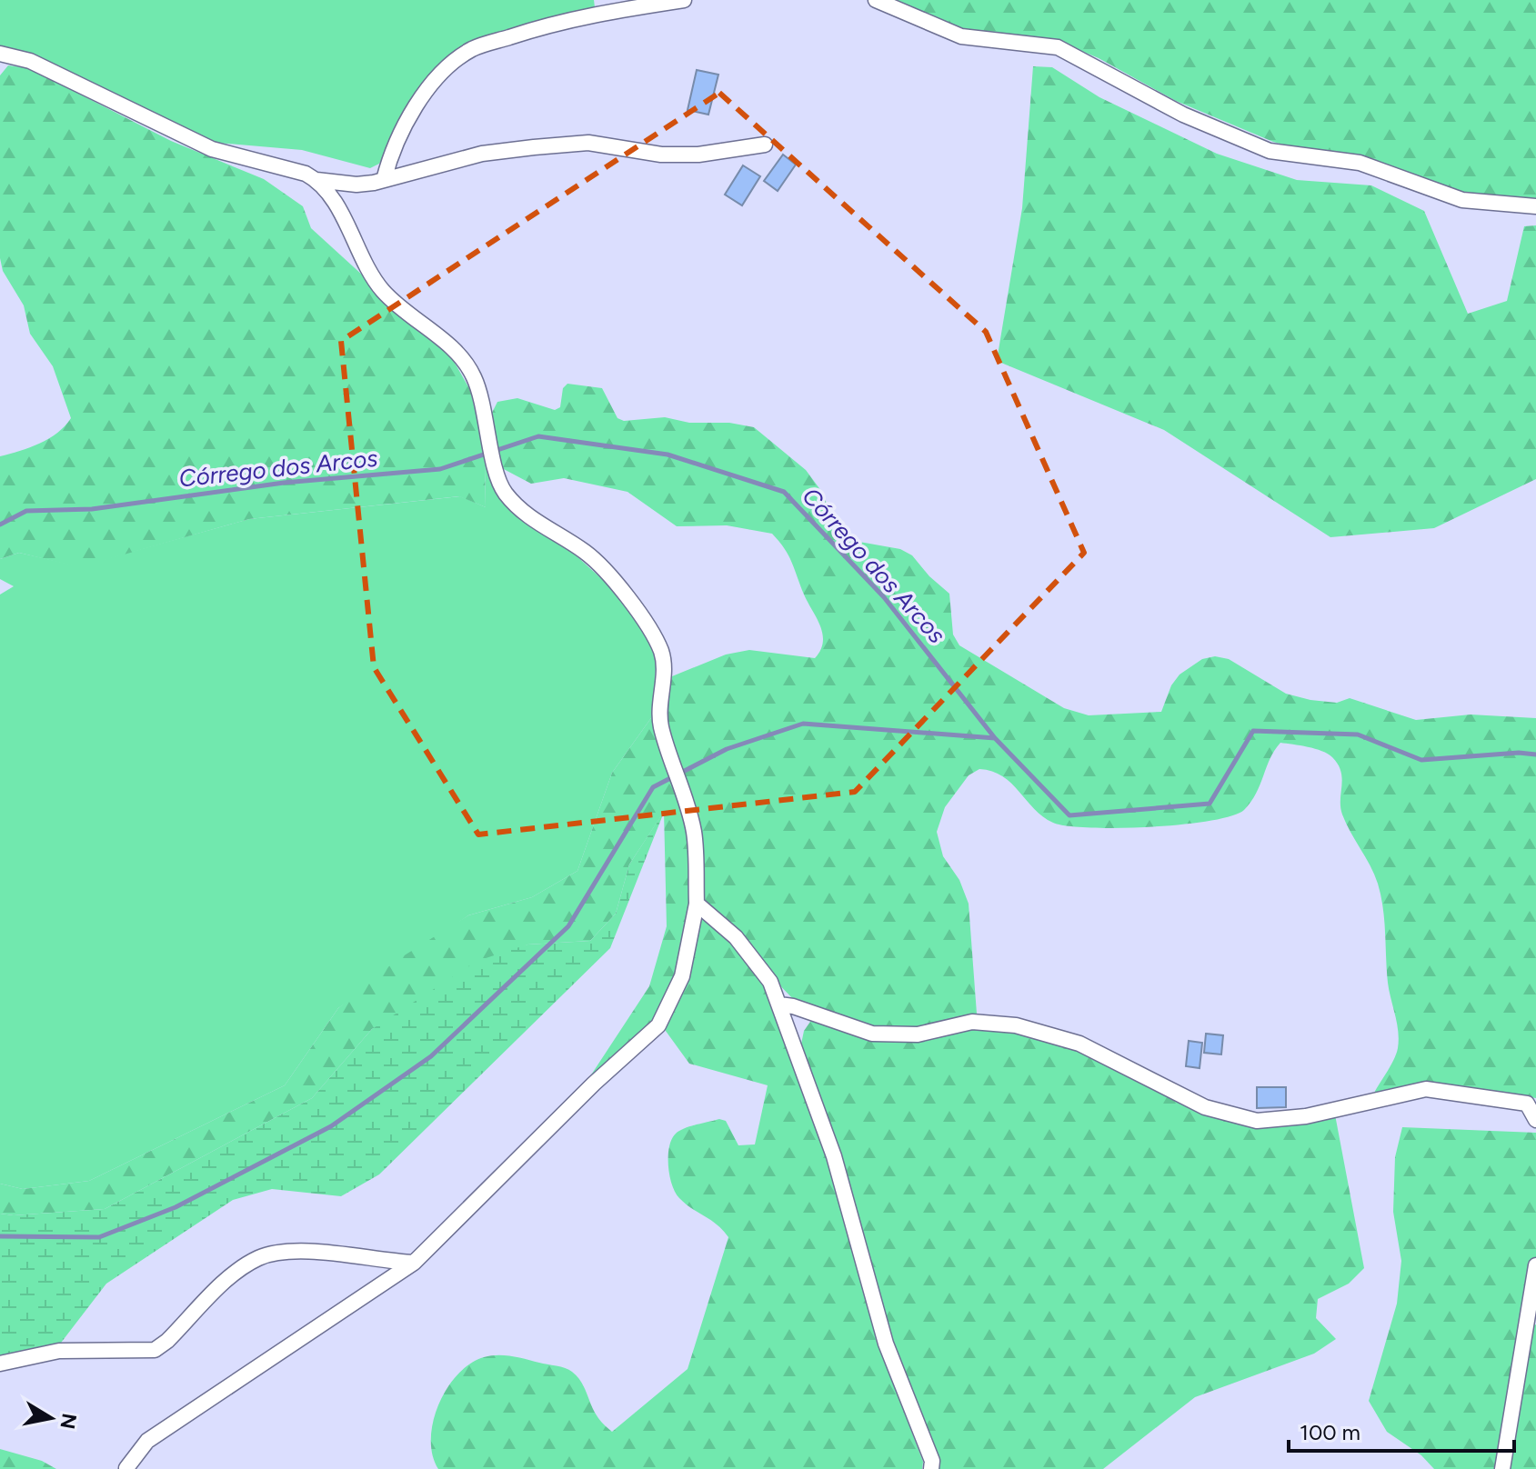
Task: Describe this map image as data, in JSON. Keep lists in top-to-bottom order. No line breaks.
{"water":["Córrego dos Arcos"],"scale_bar":"100 m","north":"right"}
